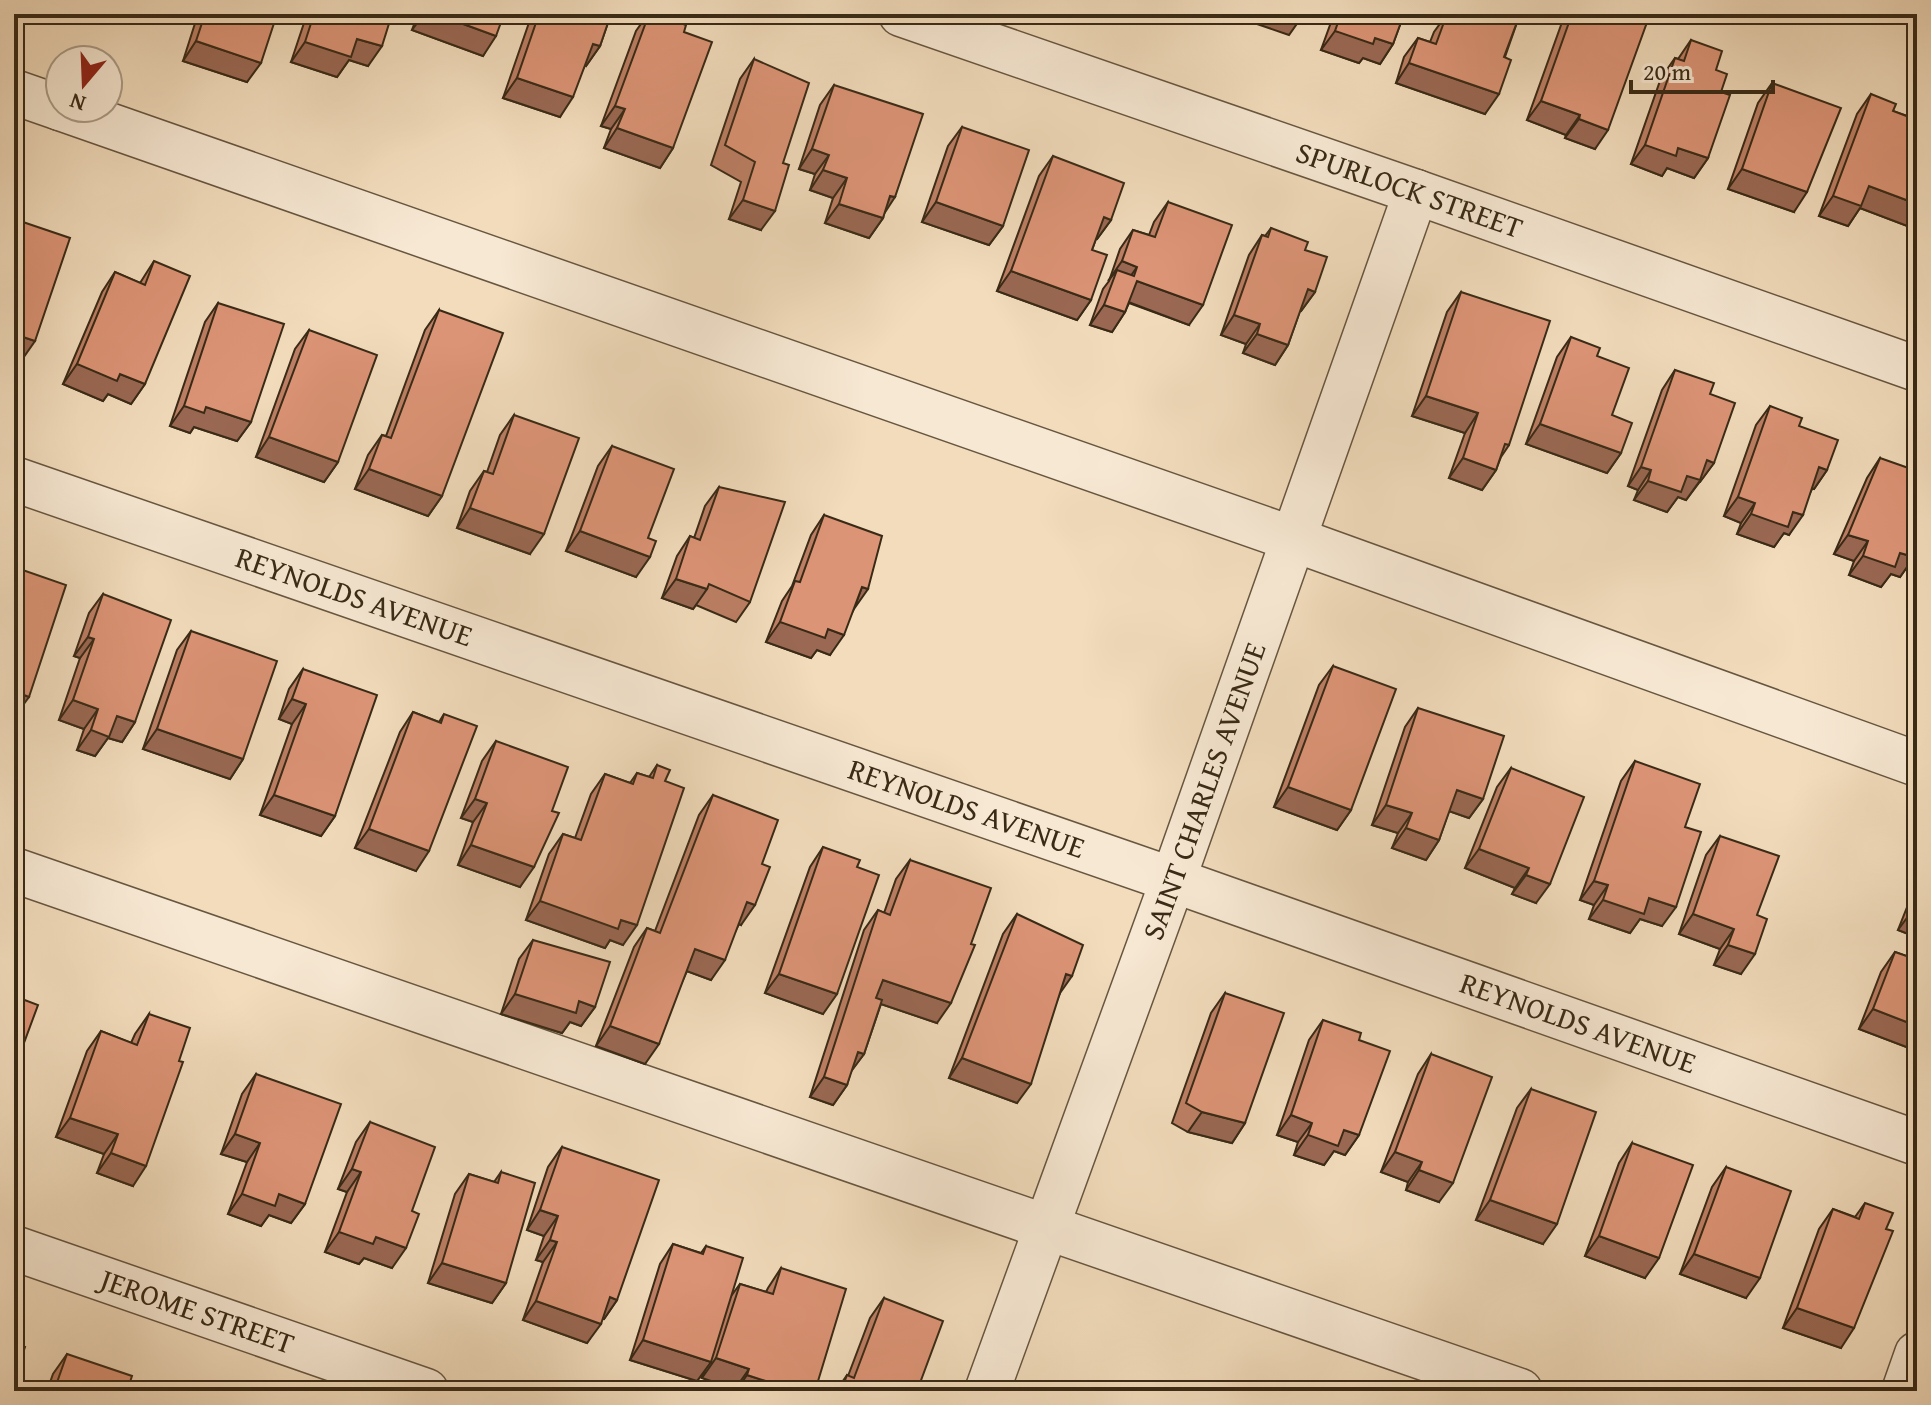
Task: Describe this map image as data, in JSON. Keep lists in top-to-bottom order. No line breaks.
{"streets":{"street":["SPURLOCK STREET","REYNOLDS AVENUE","SAINT CHARLES AVENUE","JEROME STREET"]},"crossings":[["SPURLOCK STREET","SAINT CHARLES AVENUE"],["REYNOLDS AVENUE","SAINT CHARLES AVENUE"]],"scale_bar":"20 m","north":"bottom"}
